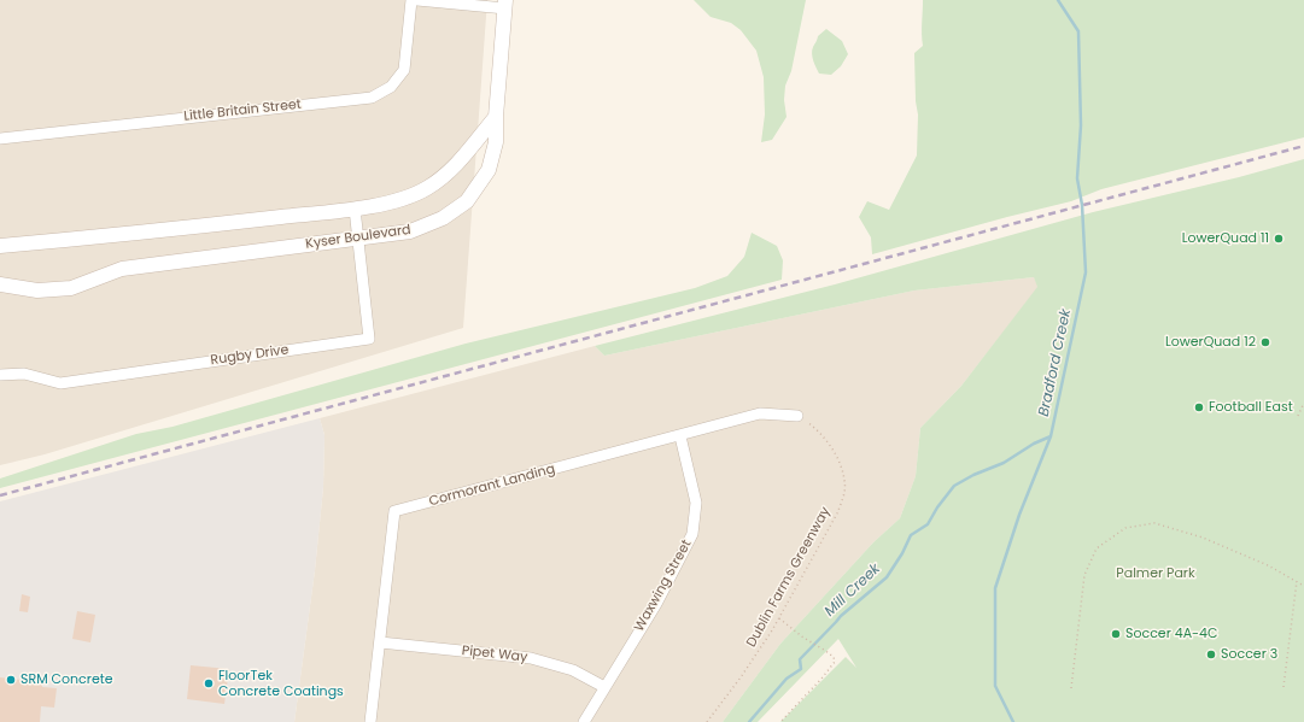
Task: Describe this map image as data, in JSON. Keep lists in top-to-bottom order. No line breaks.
{"streets":{"street":["Little Britain Street","Kyser Boulevard","Rugby Drive","Cormorant Landing","Waxwing Street","Pipet Way"],"path":["Dublin Farms Greenway"]},"crossings":[["Kyser Boulevard","Rugby Drive"],["Cormorant Landing","Dublin Farms Greenway"],["Cormorant Landing","Waxwing Street"],["Cormorant Landing","Pipet Way"],["Waxwing Street","Pipet Way"]],"water":["Bradford Creek","Mill Creek"],"parks":["Palmer Park"],"places":["LowerQuad 11","LowerQuad 12","Football East","Soccer 4A-4C","Soccer 3","SRM Concrete","FloorTek Concrete Coatings"]}
